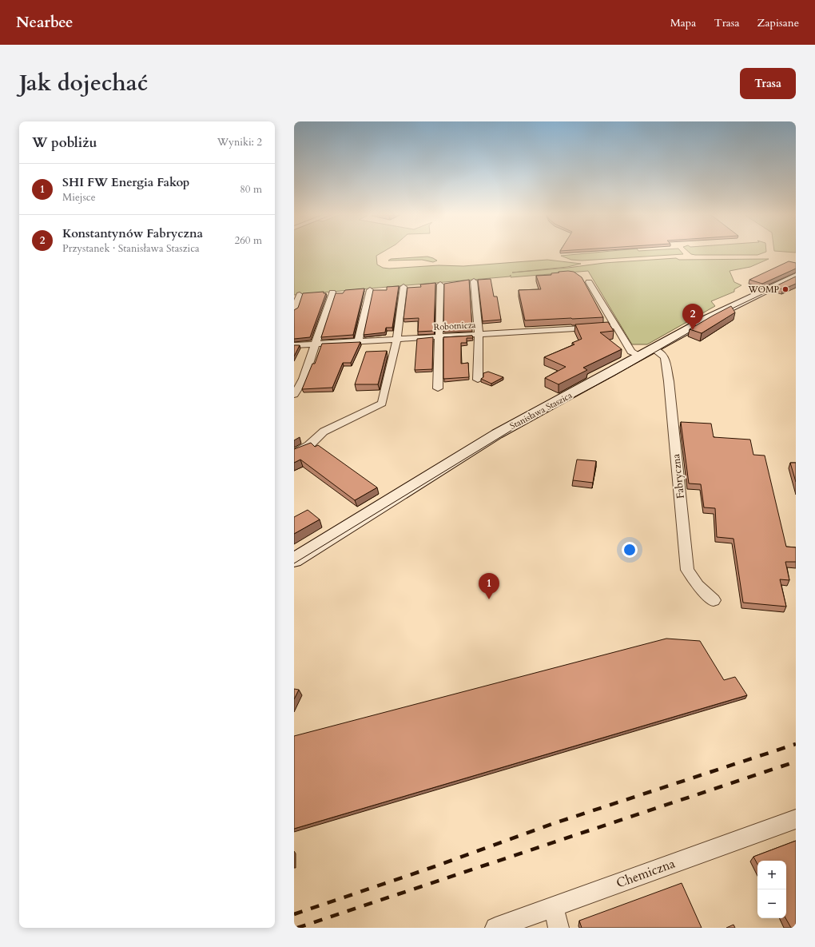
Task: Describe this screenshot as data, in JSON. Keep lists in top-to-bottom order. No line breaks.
{"streets":{"street":["Robotnicza","Stanisława Staszica","Fabryczna","Chemiczna"]},"crossings":[["Stanisława Staszica","Fabryczna"]],"places":["WOMP"],"page":{"header":"Nearbee","nav":["Mapa","Trasa","Zapisane"],"title":"Jak dojechać","buttons":"Trasa","heading":["W pobliżu","Wyniki: 2"],"list":[{"mark":"1","name":"SHI FW Energia Fakop","note":"Miejsce","value":"80 m"},{"mark":"2","name":"Konstantynów Fabryczna","note":"Przystanek · Stanisława Staszica","value":"260 m"}],"pins":["2","1"],"map_buttons":["+","−"]}}
